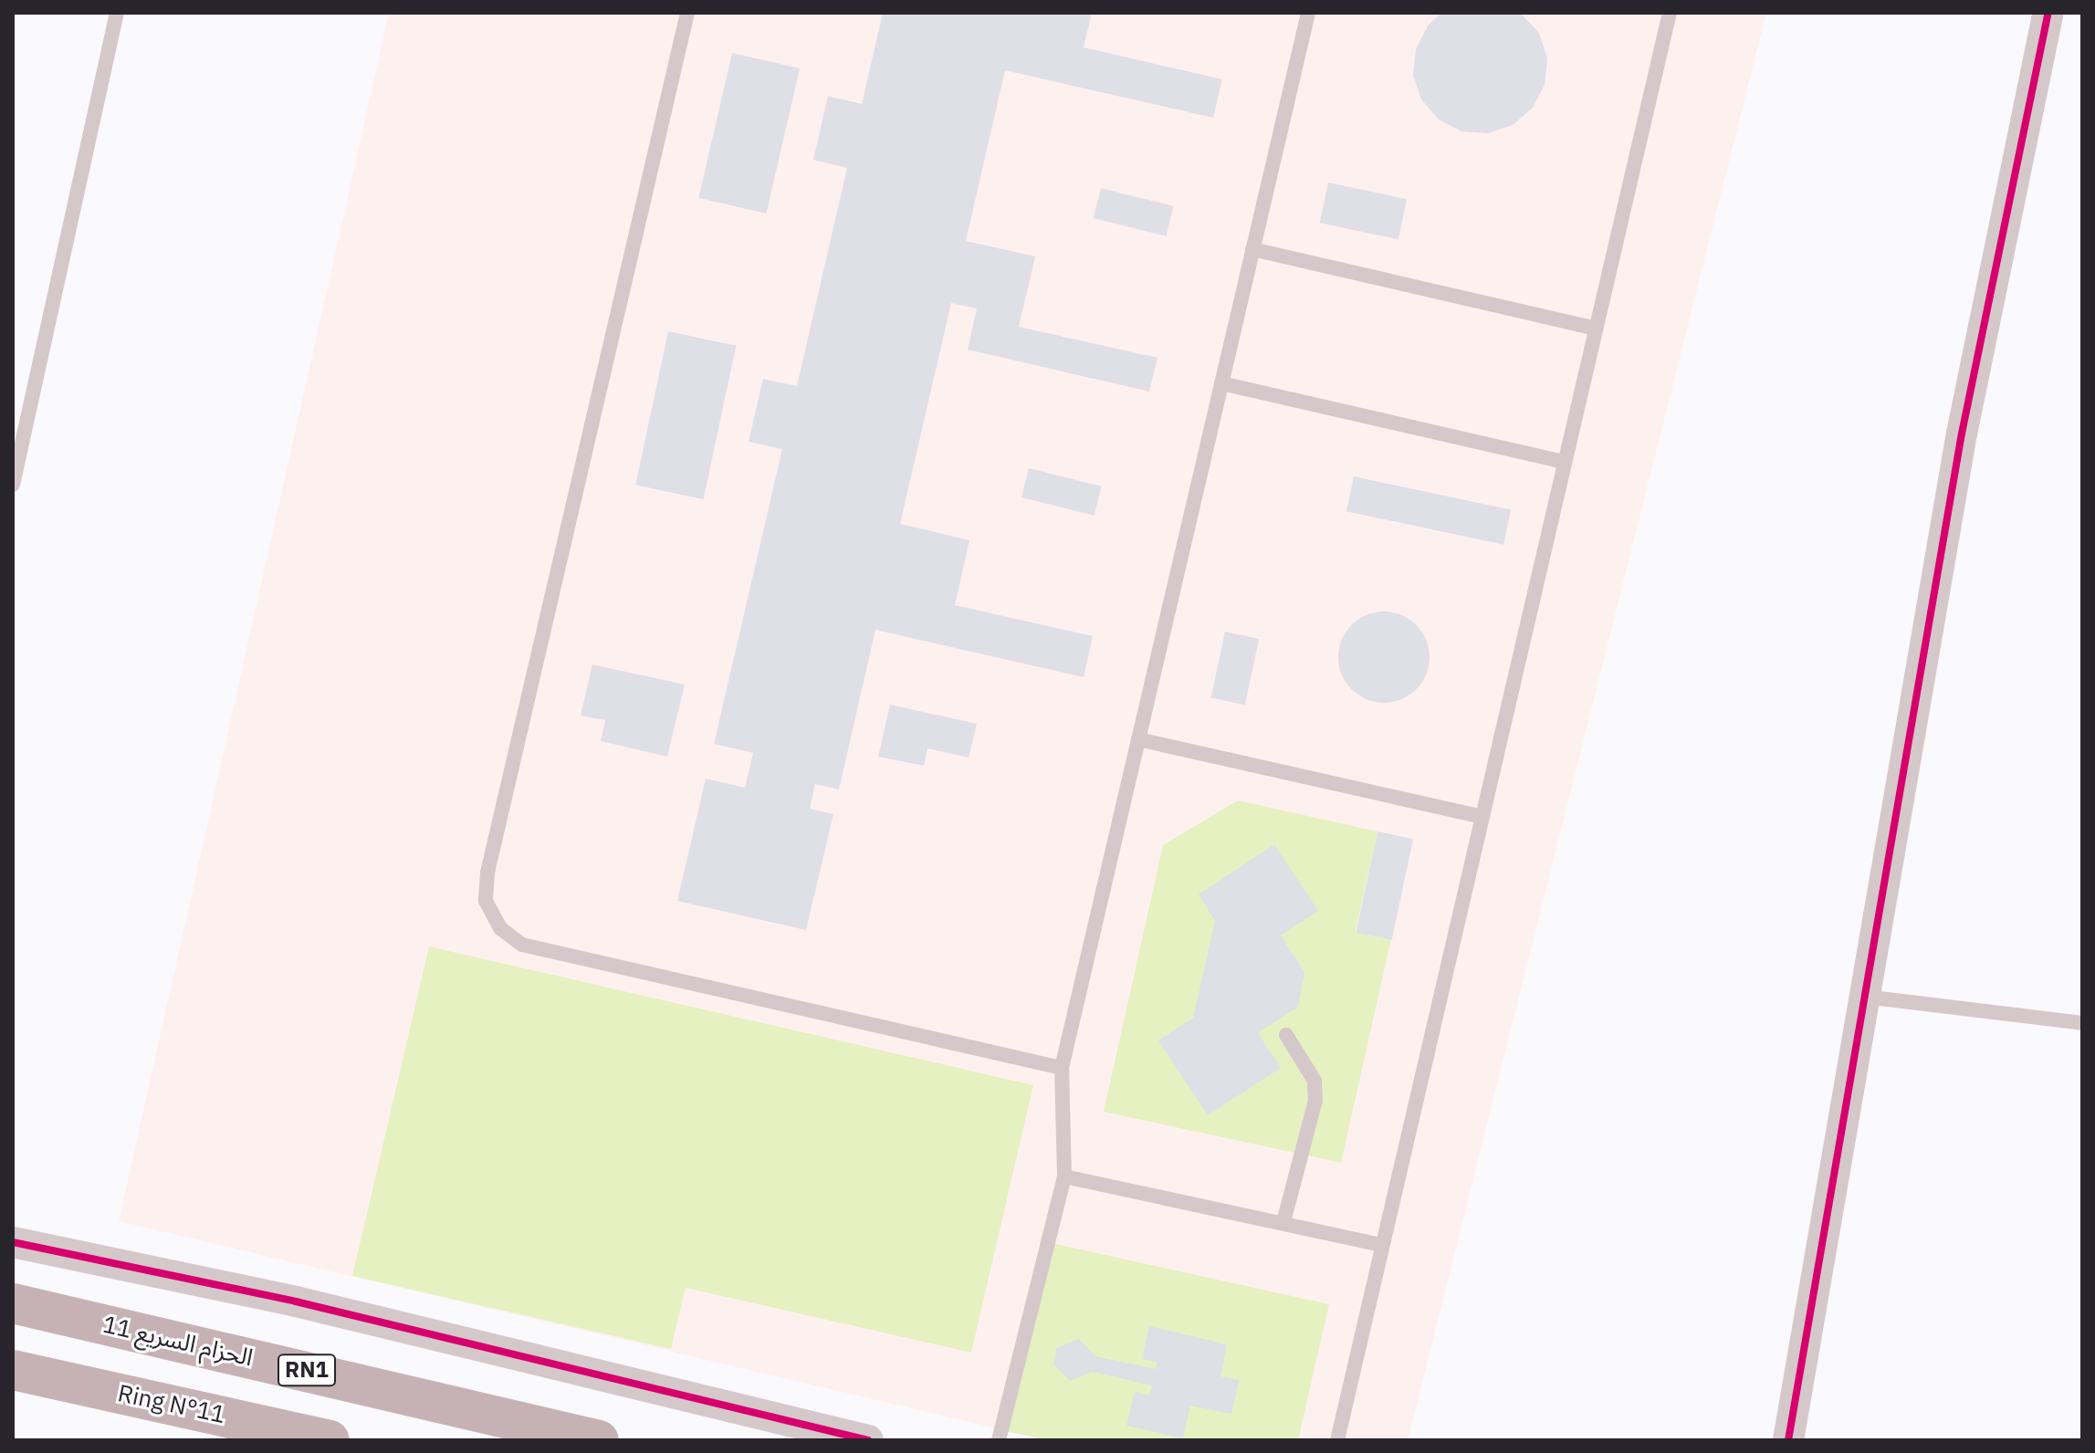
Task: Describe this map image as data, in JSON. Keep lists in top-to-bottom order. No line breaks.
{"streets":{"highway":["الحزام السريع 11","RN1","Ring N°11"]}}
